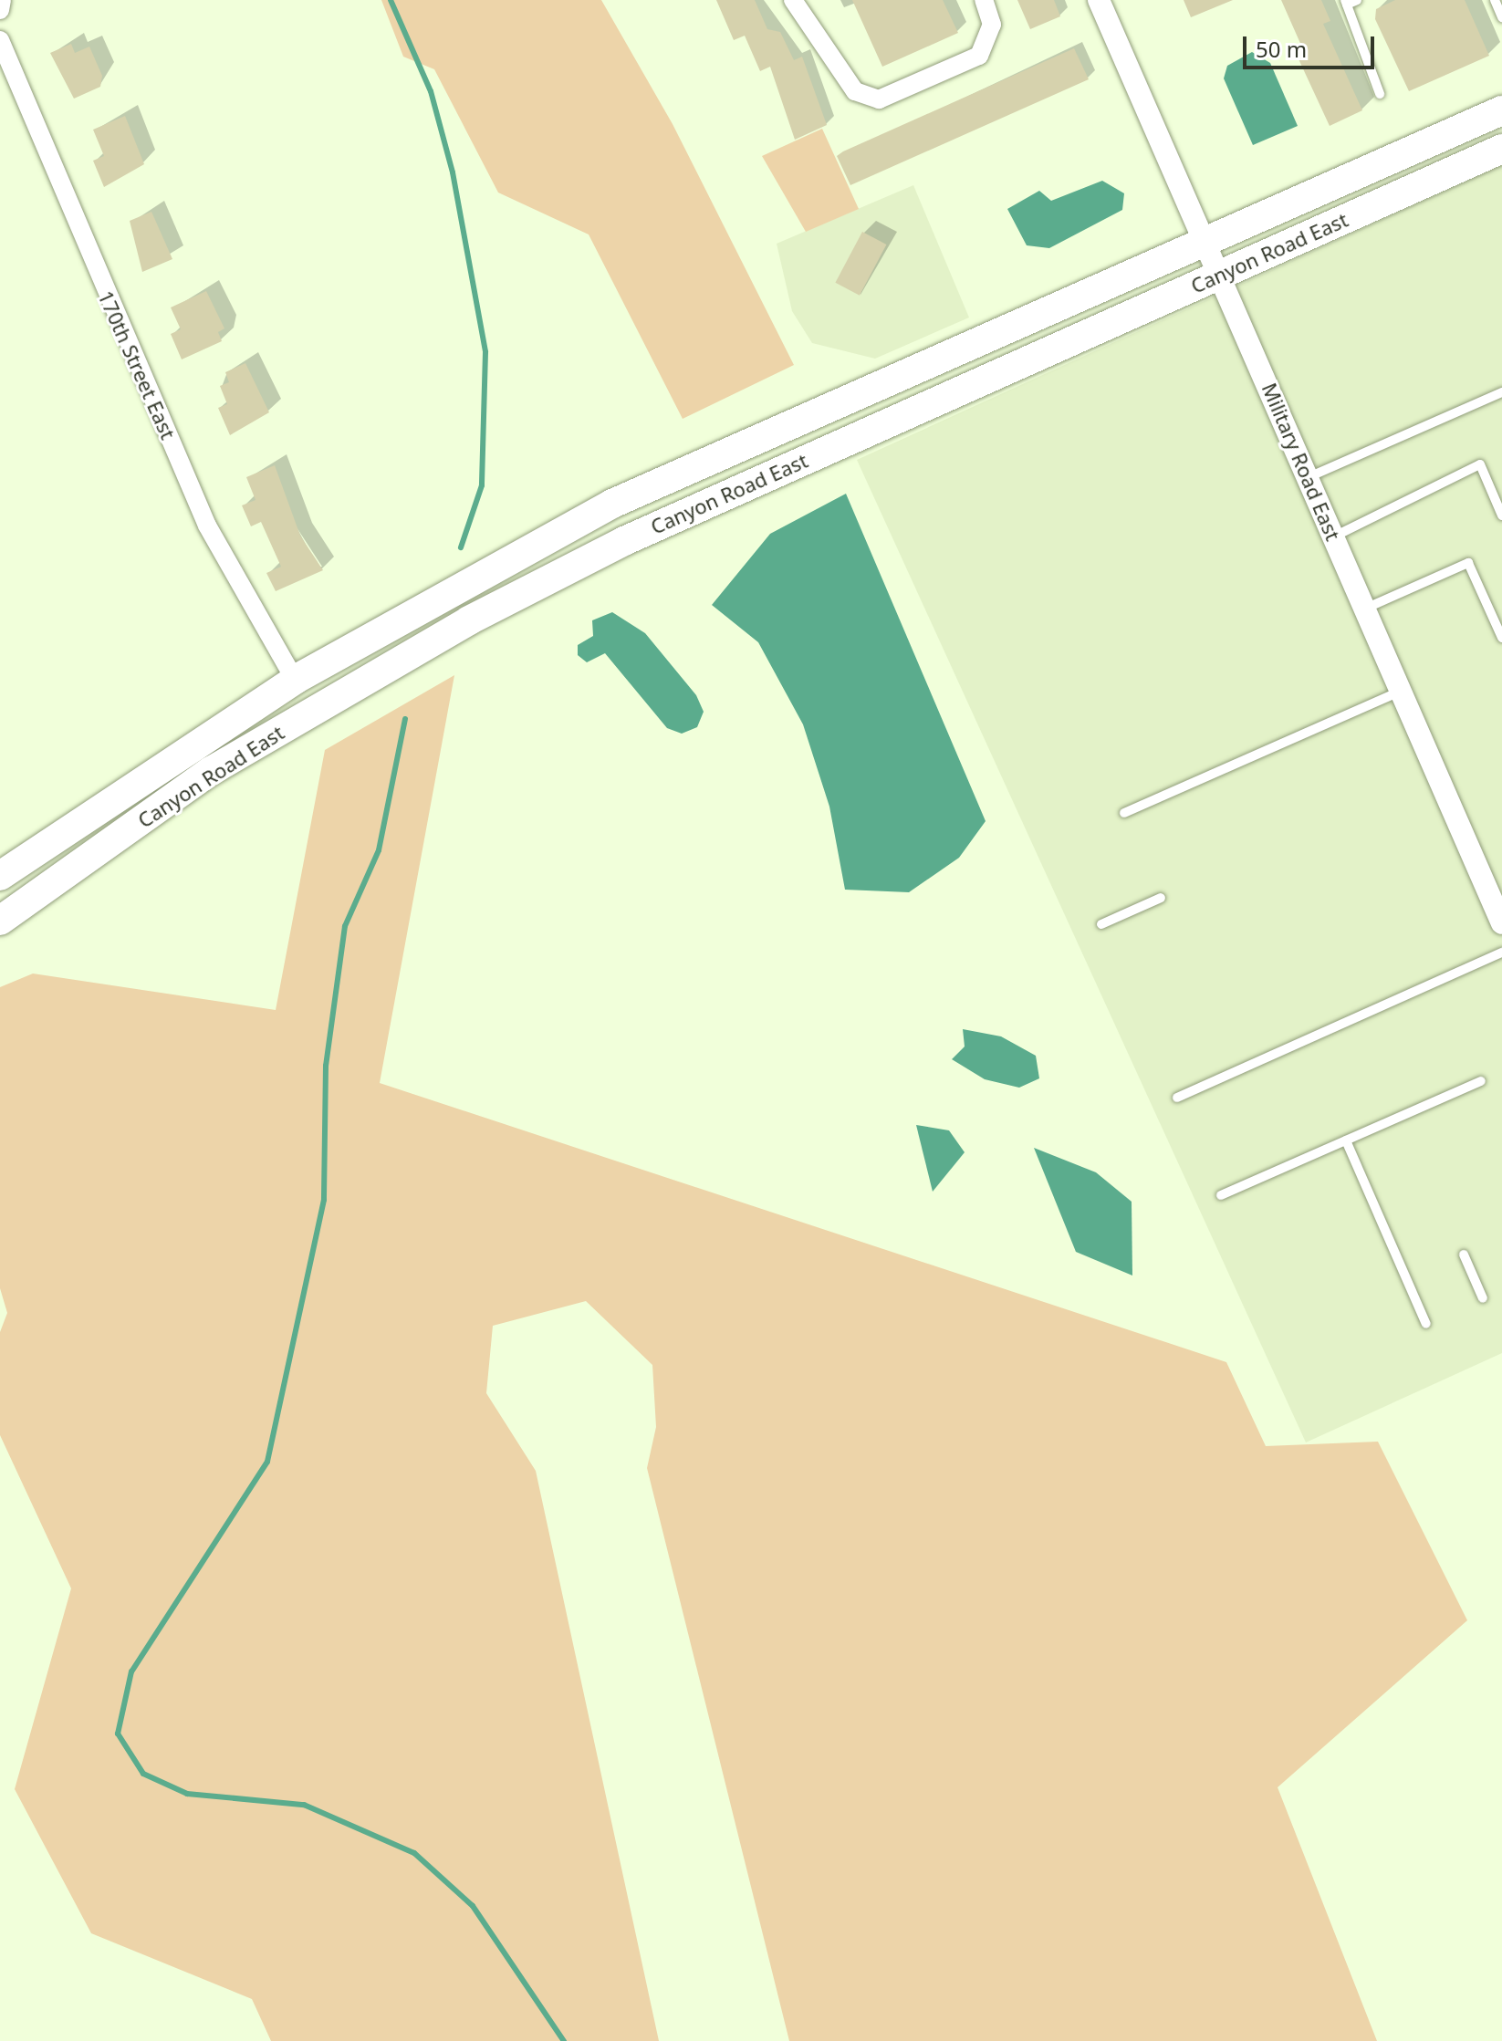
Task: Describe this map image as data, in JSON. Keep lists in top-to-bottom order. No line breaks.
{"streets":{"main road":["Canyon Road East"],"street":["170th Street East","Military Road East"]},"crossings":[["Canyon Road East","170th Street East"],["Canyon Road East","Military Road East"]],"scale_bar":"50 m"}
